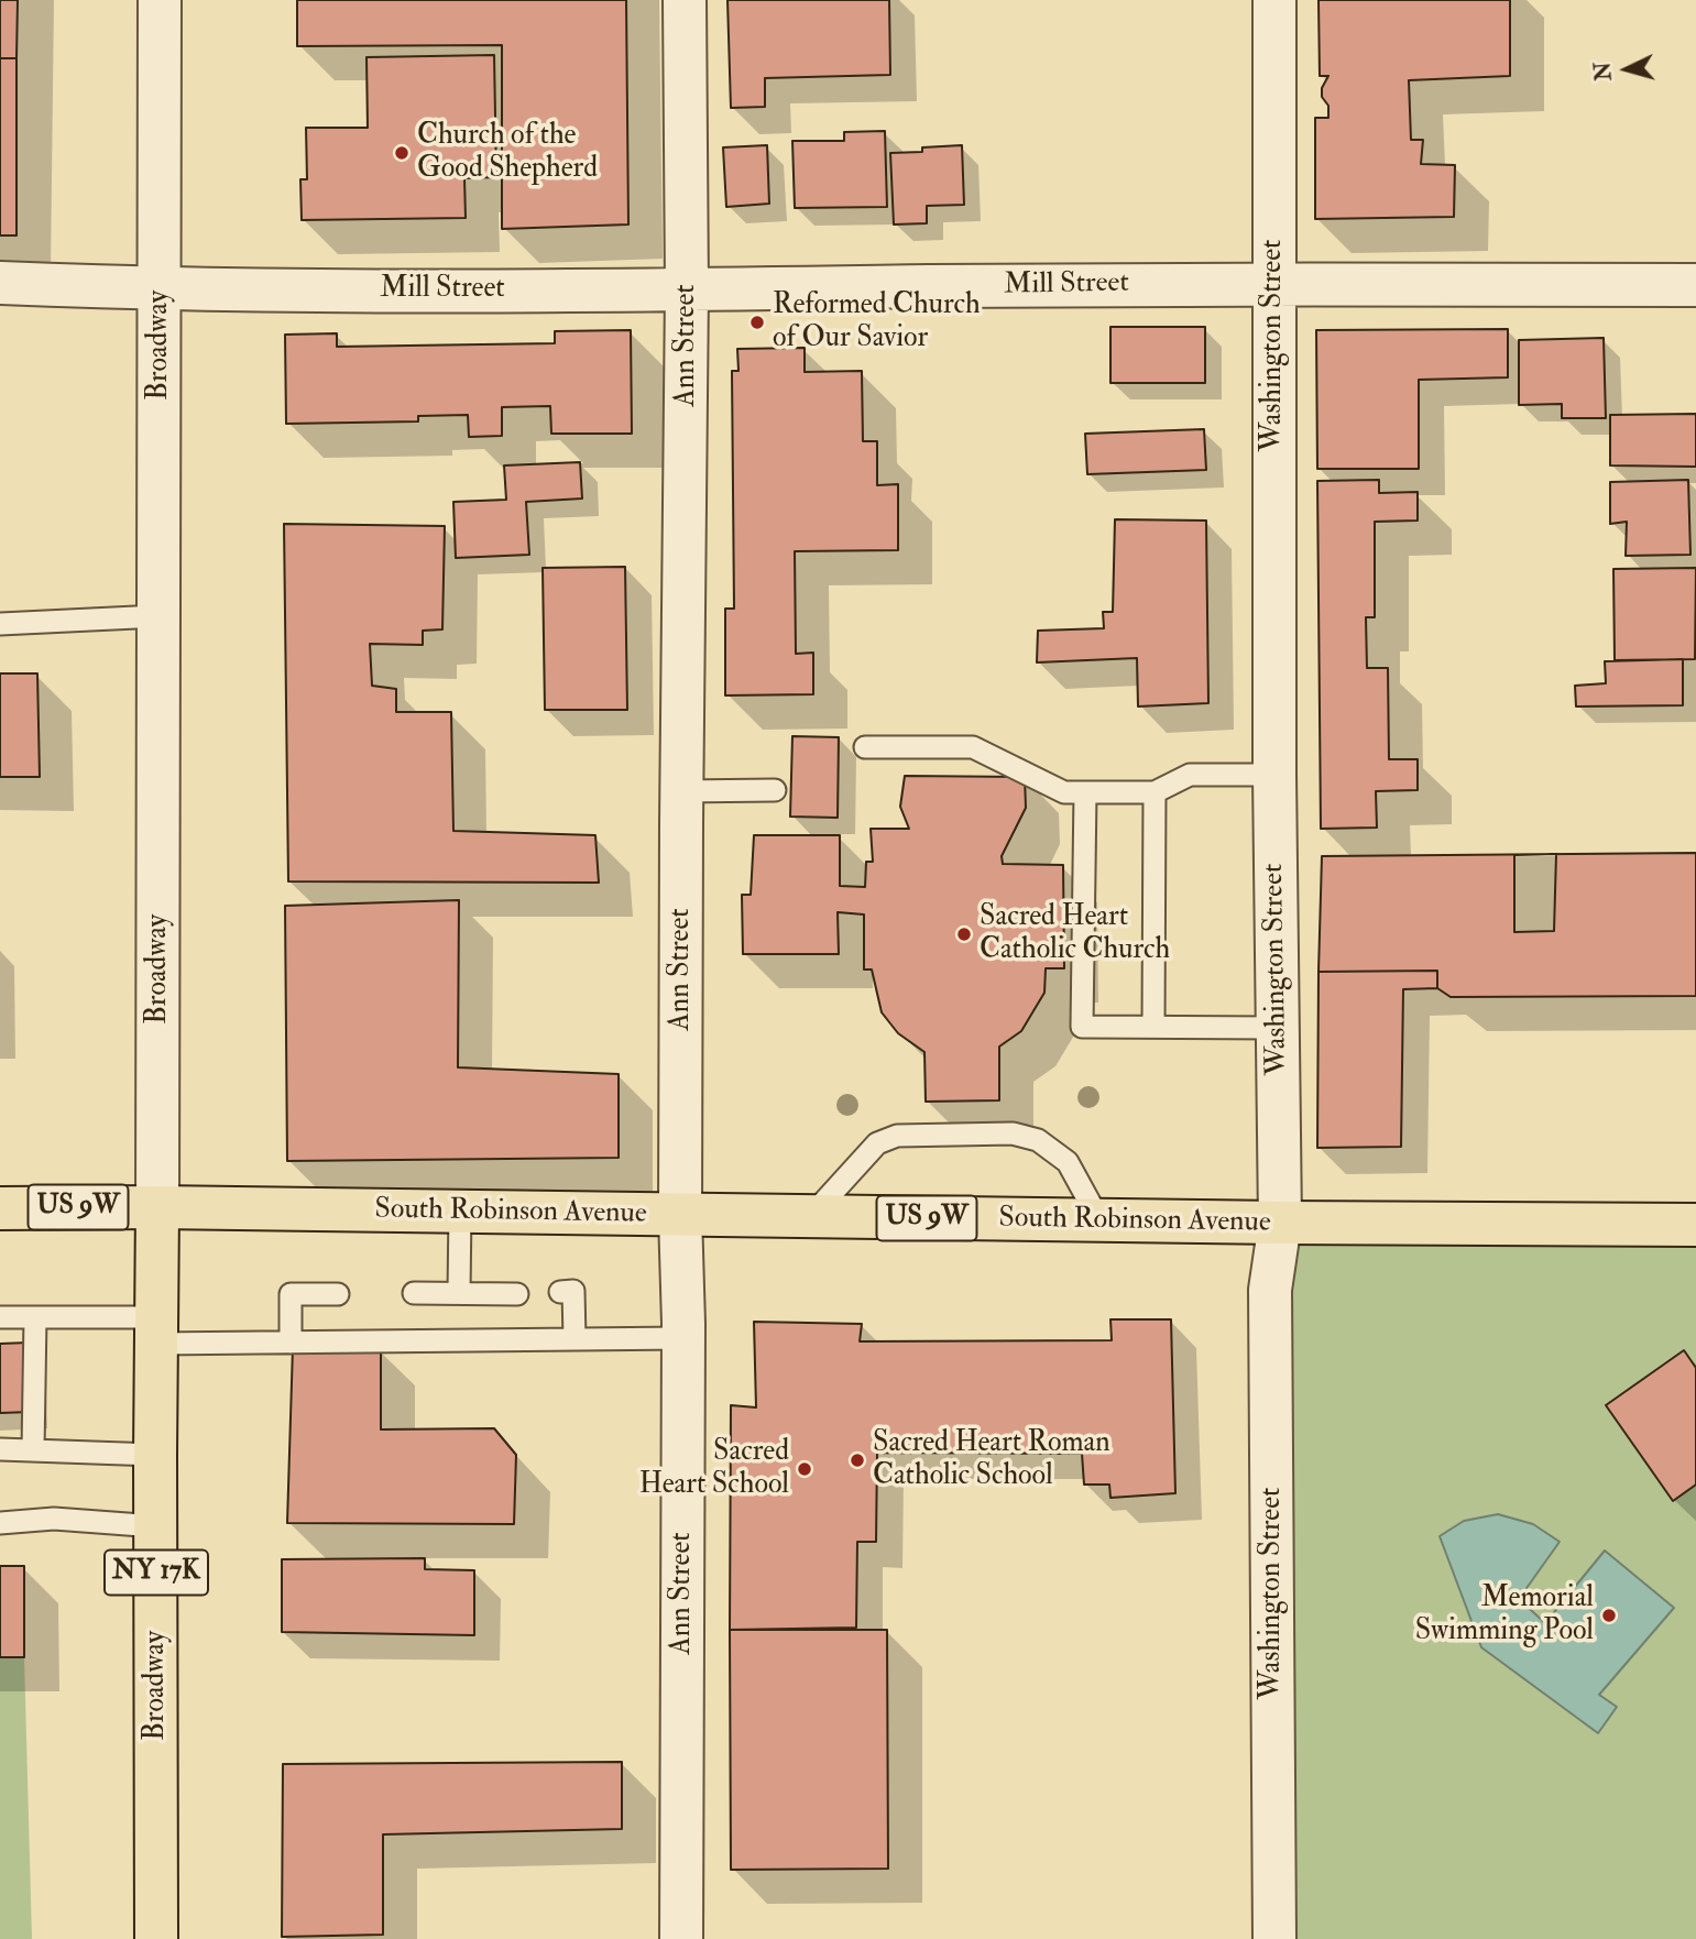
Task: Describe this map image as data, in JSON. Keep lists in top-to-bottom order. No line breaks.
{"streets":{"main road":["Broadway","US 9W","South Robinson Avenue","NY 17K"],"street":["Mill Street","Ann Street","Washington Street"]},"crossings":[["Mill Street","Broadway"],["Mill Street","Ann Street"],["Mill Street","Washington Street"],["Broadway","US 9W"],["Broadway","South Robinson Avenue"],["Ann Street","South Robinson Avenue"],["Washington Street","South Robinson Avenue"],["US 9W","South Robinson Avenue"]],"places":["Church of the Good Shepherd","Reformed Church of Our Savior","Sacred Heart Catholic Church","Sacred Heart Roman Catholic School","Sacred Heart School","Memorial Swimming Pool"],"north":"left"}
